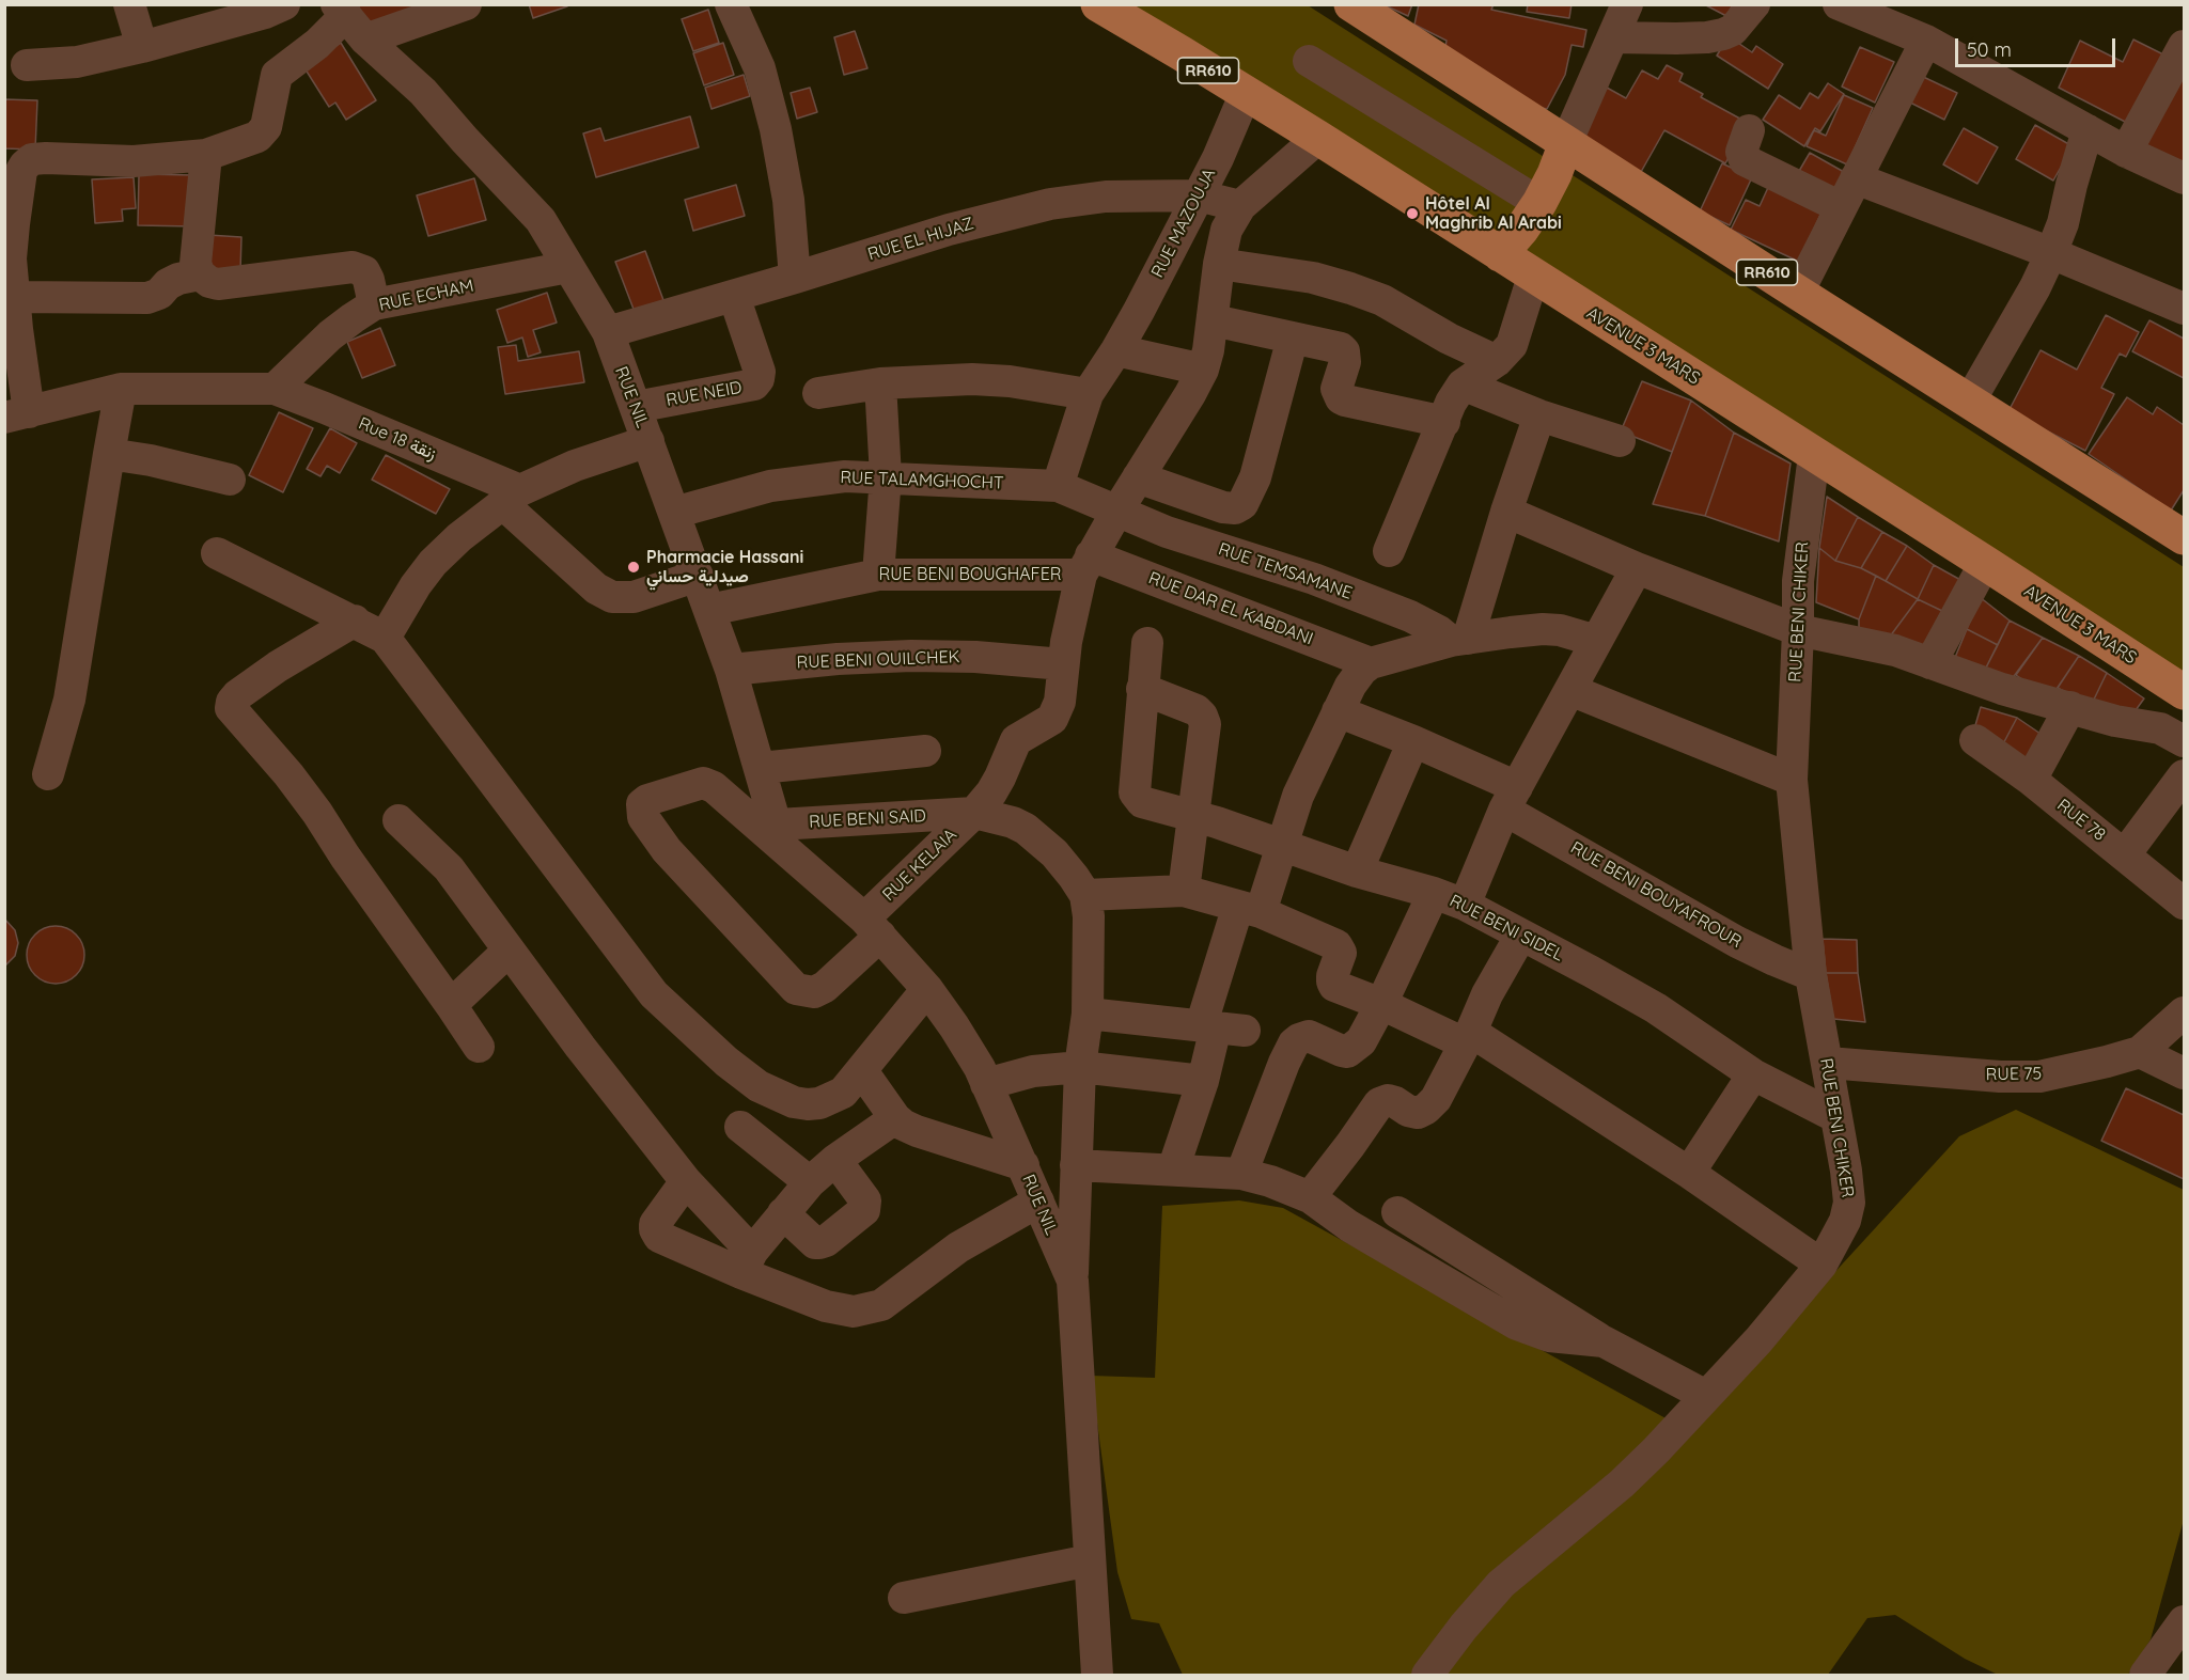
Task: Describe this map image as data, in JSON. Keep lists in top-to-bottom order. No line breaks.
{"streets":{"main road":["RR610","AVENUE 3 MARS"],"street":["RUE MAZOUJA","RUE EL HIJAZ","RUE ECHAM","RUE NEID","RUE NIL","Rue 18 زنقة","RUE TALAMGHOCHT","RUE TEMSAMANE","RUE BENI BOUGHAFER","RUE DAR EL KABDANI","RUE BENI CHIKER","RUE BENI OUILCHEK","RUE BENI SAID","RUE 78","RUE KELAIA","RUE BENI BOUYAFROUR","RUE BENI SIDEL","RUE 75"]},"crossings":[["RUE MAZOUJA","RUE EL HIJAZ"],["RUE MAZOUJA","AVENUE 3 MARS"],["RUE MAZOUJA","RUE TALAMGHOCHT"],["RUE EL HIJAZ","RUE NEID"],["RUE EL HIJAZ","RUE NIL"],["RUE EL HIJAZ","RUE KELAIA"],["RUE ECHAM","RUE NIL"],["RUE ECHAM","Rue 18 زنقة"],["AVENUE 3 MARS","RUE BENI CHIKER"],["AVENUE 3 MARS","RUE KELAIA"],["RUE NEID","RUE NIL"],["RUE NIL","Rue 18 زنقة"],["RUE NIL","RUE TALAMGHOCHT"],["RUE NIL","RUE BENI BOUGHAFER"],["RUE NIL","RUE BENI OUILCHEK"],["RUE NIL","RUE BENI SAID"],["RUE NIL","RUE KELAIA"],["RUE TALAMGHOCHT","RUE TEMSAMANE"],["RUE TALAMGHOCHT","RUE KELAIA"],["RUE TEMSAMANE","RUE KELAIA"],["RUE BENI BOUGHAFER","RUE DAR EL KABDANI"],["RUE BENI BOUGHAFER","RUE KELAIA"],["RUE DAR EL KABDANI","RUE KELAIA"],["RUE BENI CHIKER","RUE BENI BOUYAFROUR"],["RUE BENI CHIKER","RUE BENI SIDEL"],["RUE BENI CHIKER","RUE 75"],["RUE BENI OUILCHEK","RUE KELAIA"],["RUE BENI SAID","RUE KELAIA"]],"places":["Hôtel Al Maghrib Al Arabi","Pharmacie Hassani صيدلية حساني"],"scale_bar":"50 m"}
